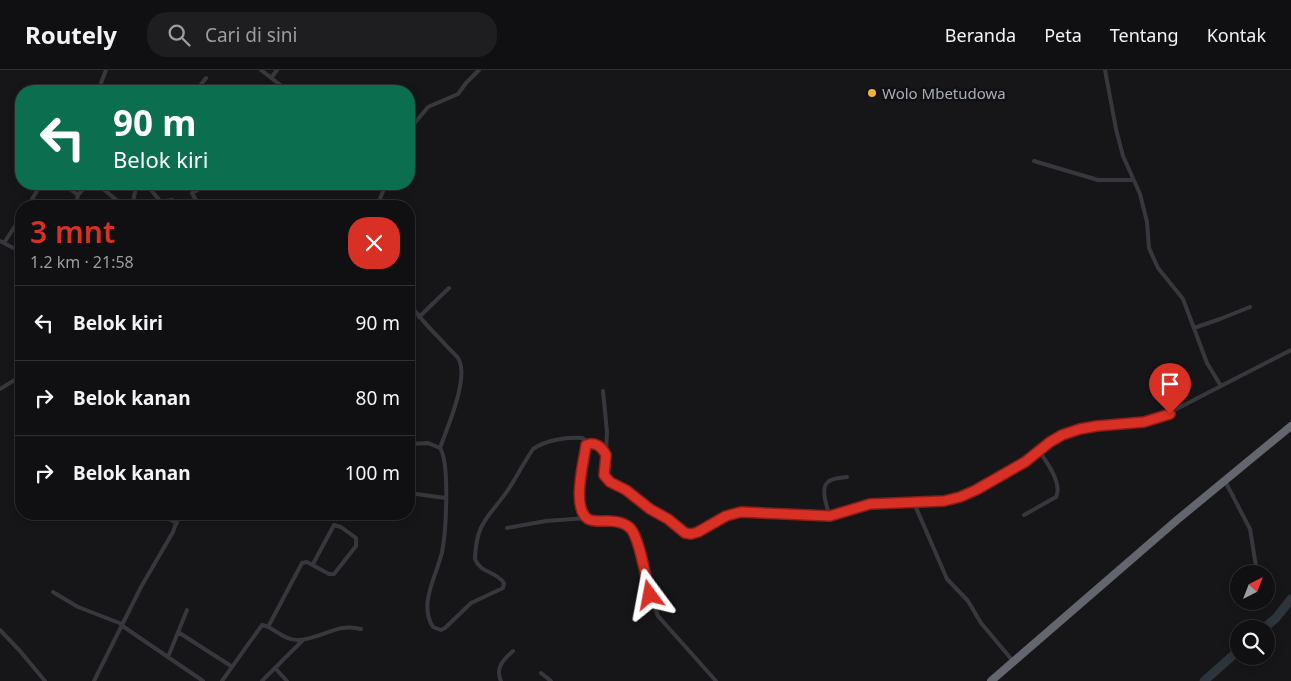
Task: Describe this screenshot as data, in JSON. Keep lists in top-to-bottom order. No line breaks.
{"places":["Wolo Mbetudowa"],"north":"top right","page":{"header":"Routely","search":"Cari di sini","nav":["Beranda","Peta","Tentang","Kontak"],"turn":["90 m","Belok kiri"],"heading":["3 mnt","1.2 km · 21:58"],"list":[{"name":"Belok kiri","value":"90 m"},{"name":"Belok kanan","value":"80 m"},{"name":"Belok kanan","value":"100 m"}]}}
